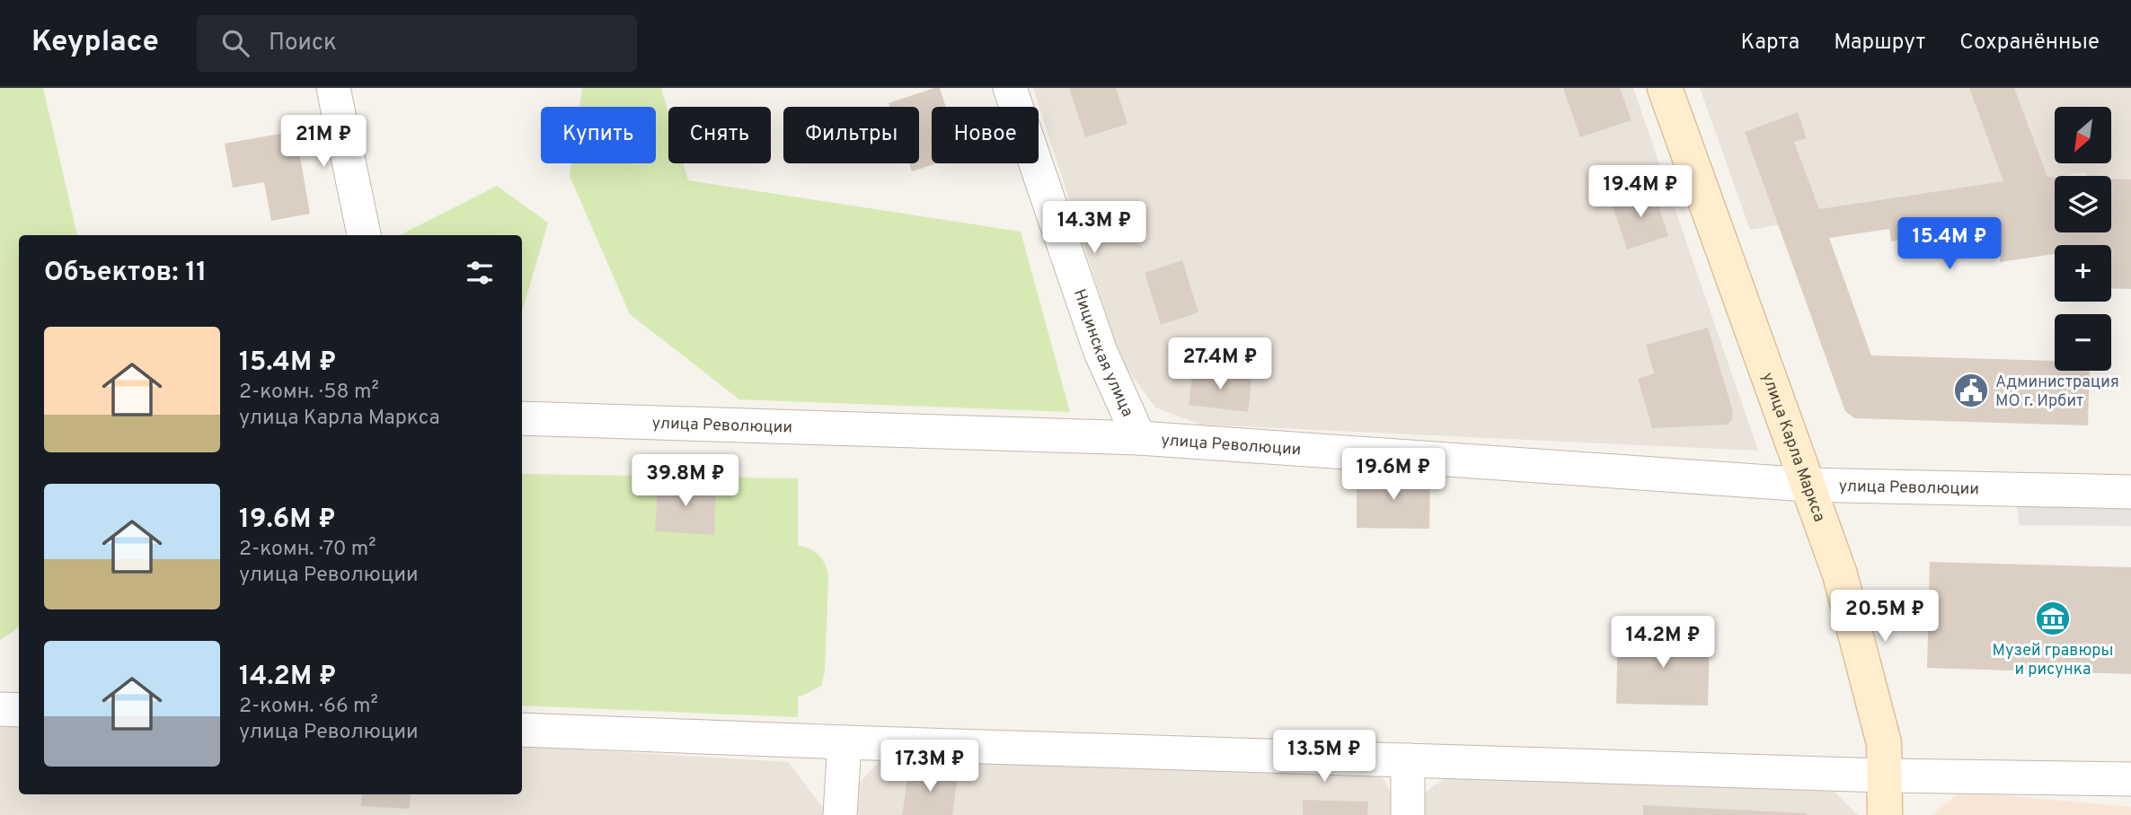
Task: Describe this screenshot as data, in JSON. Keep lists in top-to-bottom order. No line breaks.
{"streets":{"street":["Ницинская улица","улица Революции","улица Карла Маркса"]},"crossings":[["Ницинская улица","улица Революции"],["улица Революции","улица Карла Маркса"]],"places":{"public building":["Администрация МО г. Ирбит"],"museum":["Музей гравюры и рисунка"]},"north":"bottom left","page":{"header":"Keyplace","search":"Поиск","nav":["Карта","Маршрут","Сохранённые"],"map_buttons":["+","−"],"chip":["Купить","Снять","Фильтры","Новое"],"price":["21M ₽","19.4M ₽","14.3M ₽","15.4M ₽","27.4M ₽","19.6M ₽","39.8M ₽","20.5M ₽","14.2M ₽","13.5M ₽","17.3M ₽"],"heading":"Объектов: 11","list":[{"name":"15.4M ₽","note":"2-комн. · 58 m² · улица Карла Маркса"},{"name":"19.6M ₽","note":"2-комн. · 70 m² · улица Революции"},{"name":"14.2M ₽","note":"2-комн. · 66 m² · улица Революции"}]}}
